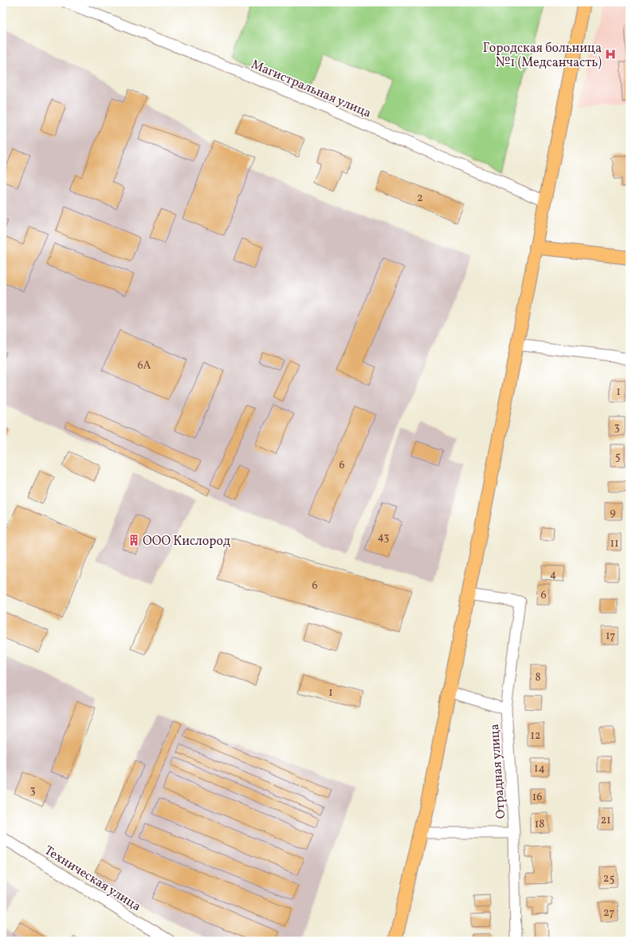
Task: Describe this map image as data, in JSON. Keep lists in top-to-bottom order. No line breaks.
{"streets":{"street":["Магистральная улица","Отрадная улица","Техническая улица"]},"places":{"hospital":["Городская больница №1 (Медсанчасть)"],"building":["ООО Кислород"]},"house_numbers":["2","6А","1","3","5","6","9","43","11","4","6","6","17","8","1","12","14","3","16","21","18","25","27"]}
